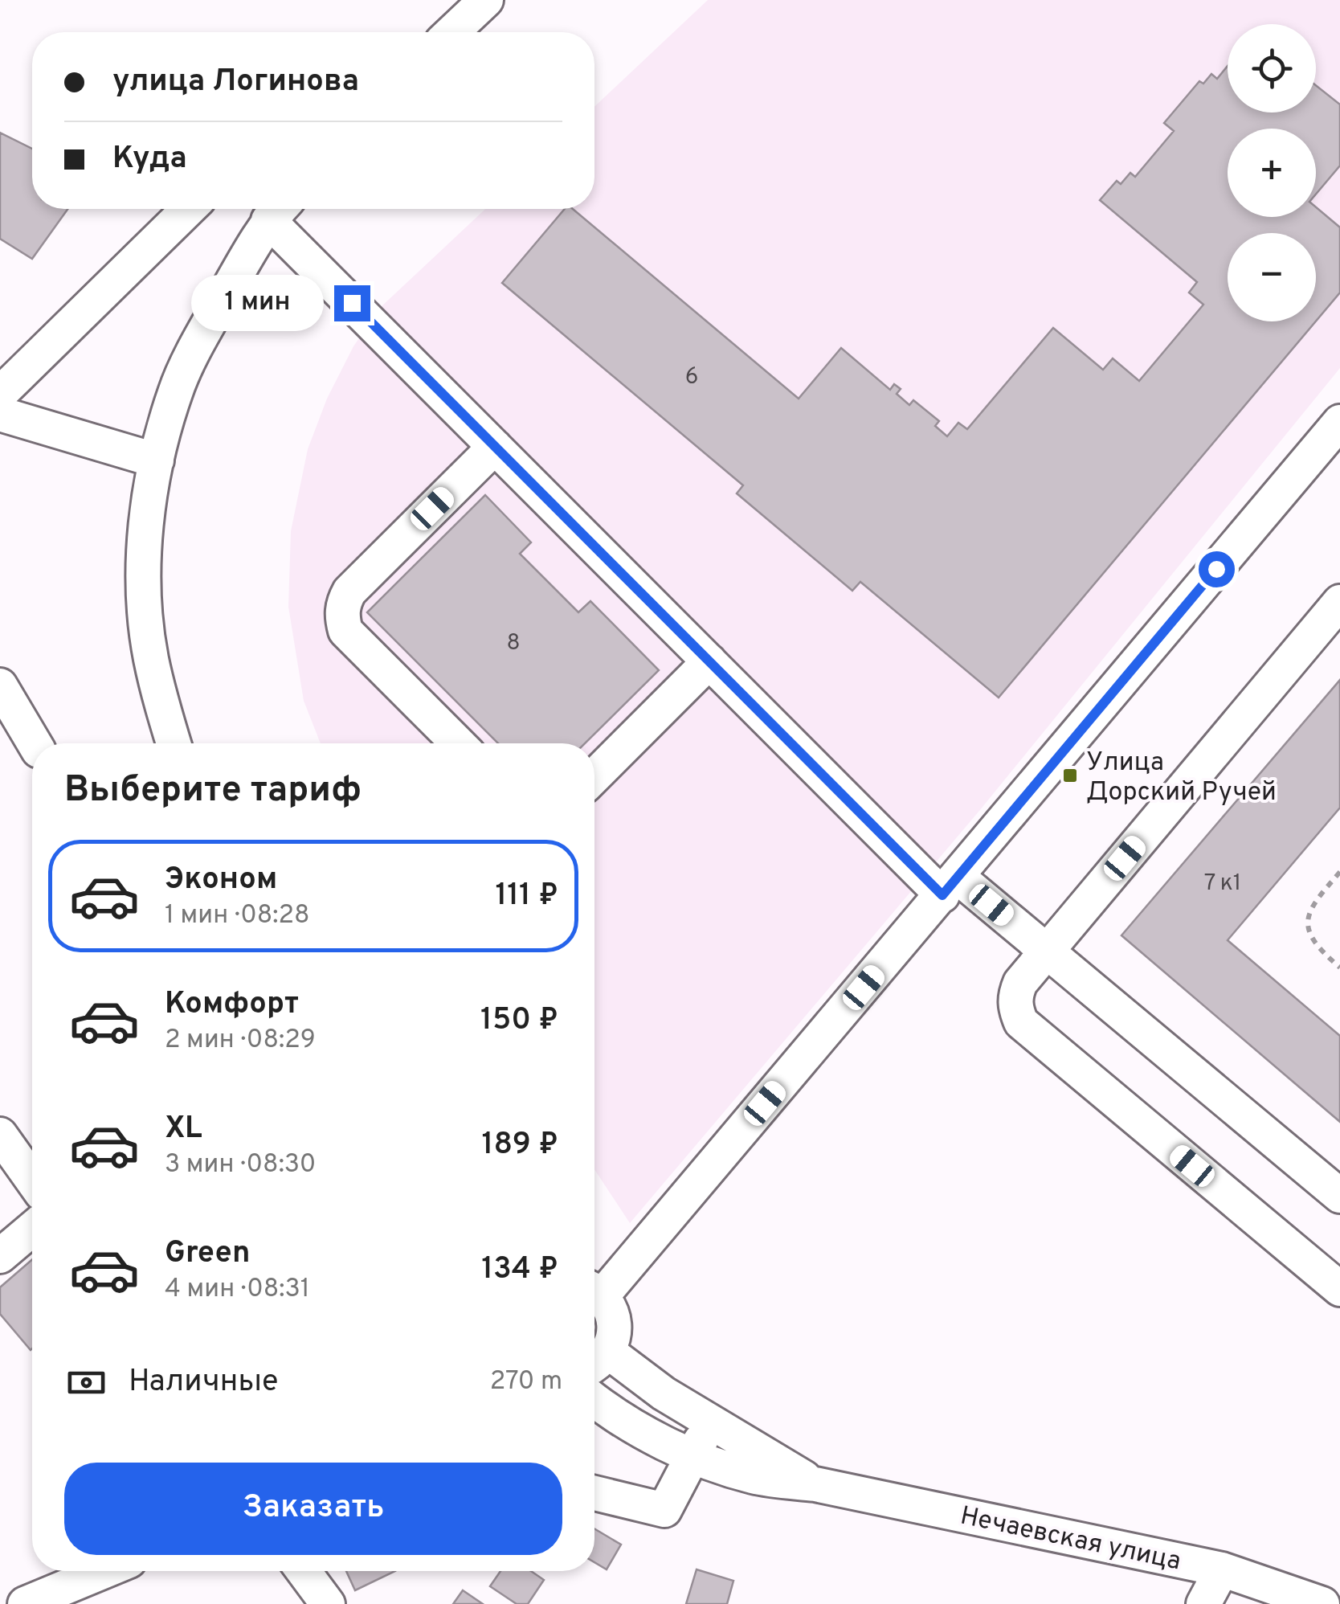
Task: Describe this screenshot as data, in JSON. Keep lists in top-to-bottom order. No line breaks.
{"streets":{"street":["Нечаевская улица"]},"places":{"transit":["Улица Дорский Ручей"]},"house_numbers":["6","8","7 к1"],"page":{"map_buttons":["+","−"],"banner":["улица Логинова","Куда"],"bubble":"1 мин","heading":"Выберите тариф","list":[{"name":"Эконом","note":"1 мин · 08:28","value":"111 ₽"},{"name":"Комфорт","note":"2 мин · 08:29","value":"150 ₽"},{"name":"XL","note":"3 мин · 08:30","value":"189 ₽"},{"name":"Green","note":"4 мин · 08:31","value":"134 ₽"}],"pay":["Наличные","270 m"],"buttons":"Заказать"}}
